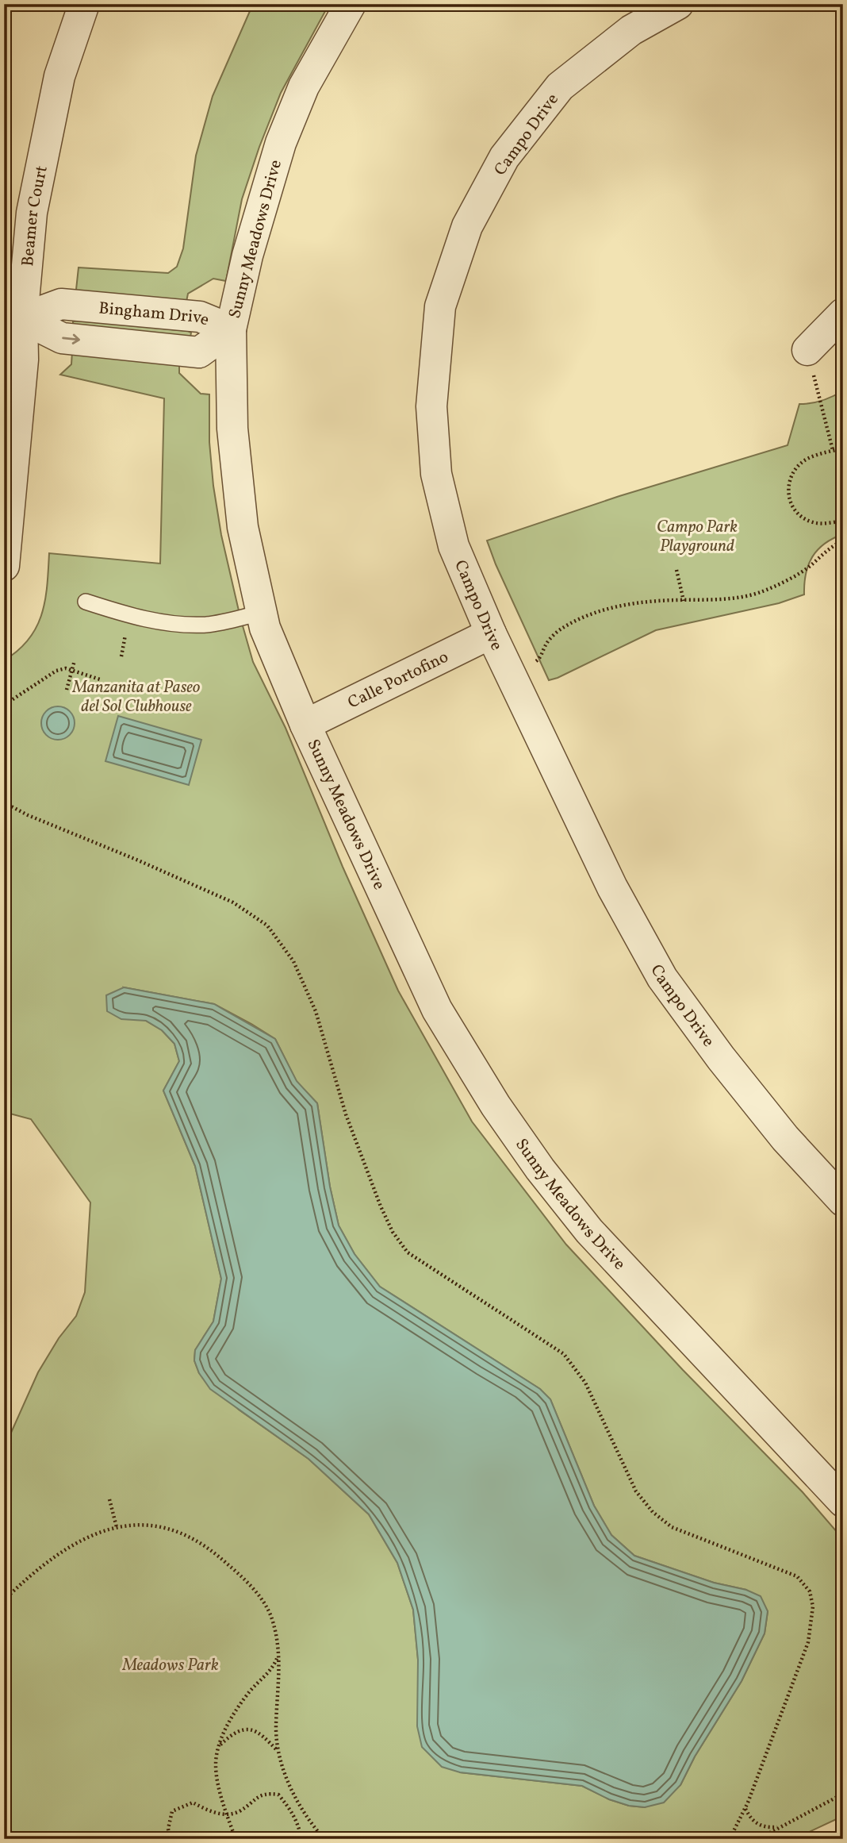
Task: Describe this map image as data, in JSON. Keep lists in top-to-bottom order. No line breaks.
{"streets":{"street":["Campo Drive","Beamer Court","Sunny Meadows Drive","Bingham Drive","Calle Portofino"]},"crossings":[["Campo Drive","Calle Portofino"],["Beamer Court","Bingham Drive"],["Sunny Meadows Drive","Bingham Drive"],["Sunny Meadows Drive","Calle Portofino"]],"parks":["Campo Park Playground","Manzanita at Paseo del Sol Clubhouse","Meadows Park"]}
